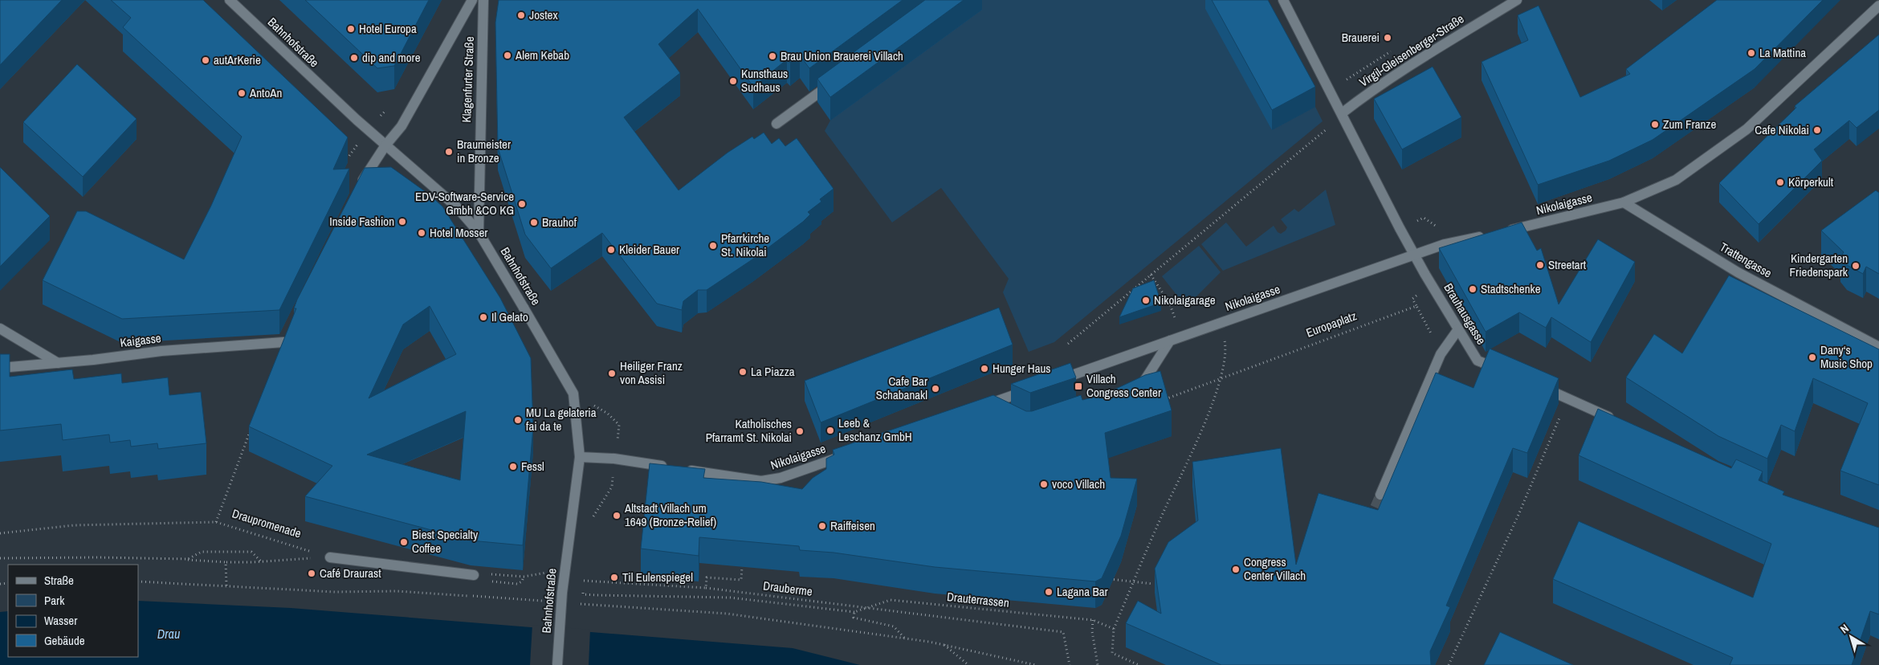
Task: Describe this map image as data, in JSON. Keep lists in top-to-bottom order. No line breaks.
{"streets":{"street":["Bahnhofstraße","Virgil-Gleisenberger-Straße","Klagenfurter Straße","Nikolaigasse","Trattengasse","Brauhausgasse","Kaigasse"],"path":["Europaplatz","Draupromenade","Drauberme","Drauterrassen"]},"crossings":[["Bahnhofstraße","Klagenfurter Straße"],["Virgil-Gleisenberger-Straße","Brauhausgasse"],["Nikolaigasse","Trattengasse"],["Nikolaigasse","Brauhausgasse"],["Drauberme","Drauterrassen"]],"water":["Drau"],"places":{"other":["Jostex","Hotel Europa","Brauerei","La Mattina","Alem Kebab","Brau Union Brauerei Villach","dip and more","autArKerie","Kunsthaus Sudhaus","AntoAn","Zum Franze","Cafe Nikolai","Braumeister in Bronze","Körperkult","EDV-Software-Service Gmbh &CO KG","Inside Fashion","Brauhof","Hotel Mosser","Pfarrkirche St. Nikolai","Kleider Bauer","Streetart","Kindergarten Friedenspark","Stadtschenke","Nikolaigarage","Il Gelato","Dany‘s Music Shop","Hunger Haus","La Piazza","Heiliger Franz von Assisi","Cafe Bar Schabanakl","MU La gelateria fai da te","Leeb & Leschanz GmbH","Katholisches Pfarramt St. Nikolai","Fessl","voco Villach","Altstadt Villach um 1649 (Bronze-Relief)","Raiffeisen","Biest Specialty Coffee","Congress Center Villach","Café Draurast","Til Eulenspiegel","Lagana Bar"],"transit":["Villach Congress Center"]},"legend":["Straße","Park","Wasser","Gebäude"],"north":"top left"}
